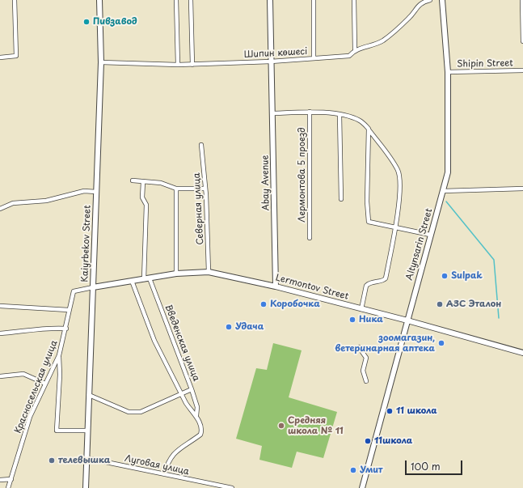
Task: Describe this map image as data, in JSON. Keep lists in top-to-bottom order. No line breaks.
{"streets":{"street":["Шипин көшесі","Shipin Street","Лермонтова 5 проезд","Abay Avenue","Северная улица","Kaiyrbekov Street","Altynsarin Street","Lermontov Street","Введенская улица","Красносельская улица","Луговая улица"]},"crossings":[["Шипин көшесі","Abay Avenue"],["Шипин көшесі","Kaiyrbekov Street"],["Shipin Street","Altynsarin Street"],["Abay Avenue","Lermontov Street"],["Северная улица","Lermontov Street"],["Kaiyrbekov Street","Lermontov Street"],["Kaiyrbekov Street","Красносельская улица"],["Kaiyrbekov Street","Луговая улица"],["Altynsarin Street","Lermontov Street"],["Lermontov Street","Введенская улица"],["Lermontov Street","Красносельская улица"]],"places":["Пивзавод","Sulpak","Коробочка","АЗС Эталон","Ника","Удача","зоомагазин, ветеринарная аптека","11 школа","Средняя школа № 11","11школа","телевышка","Умит"],"scale_bar":"100 m"}
